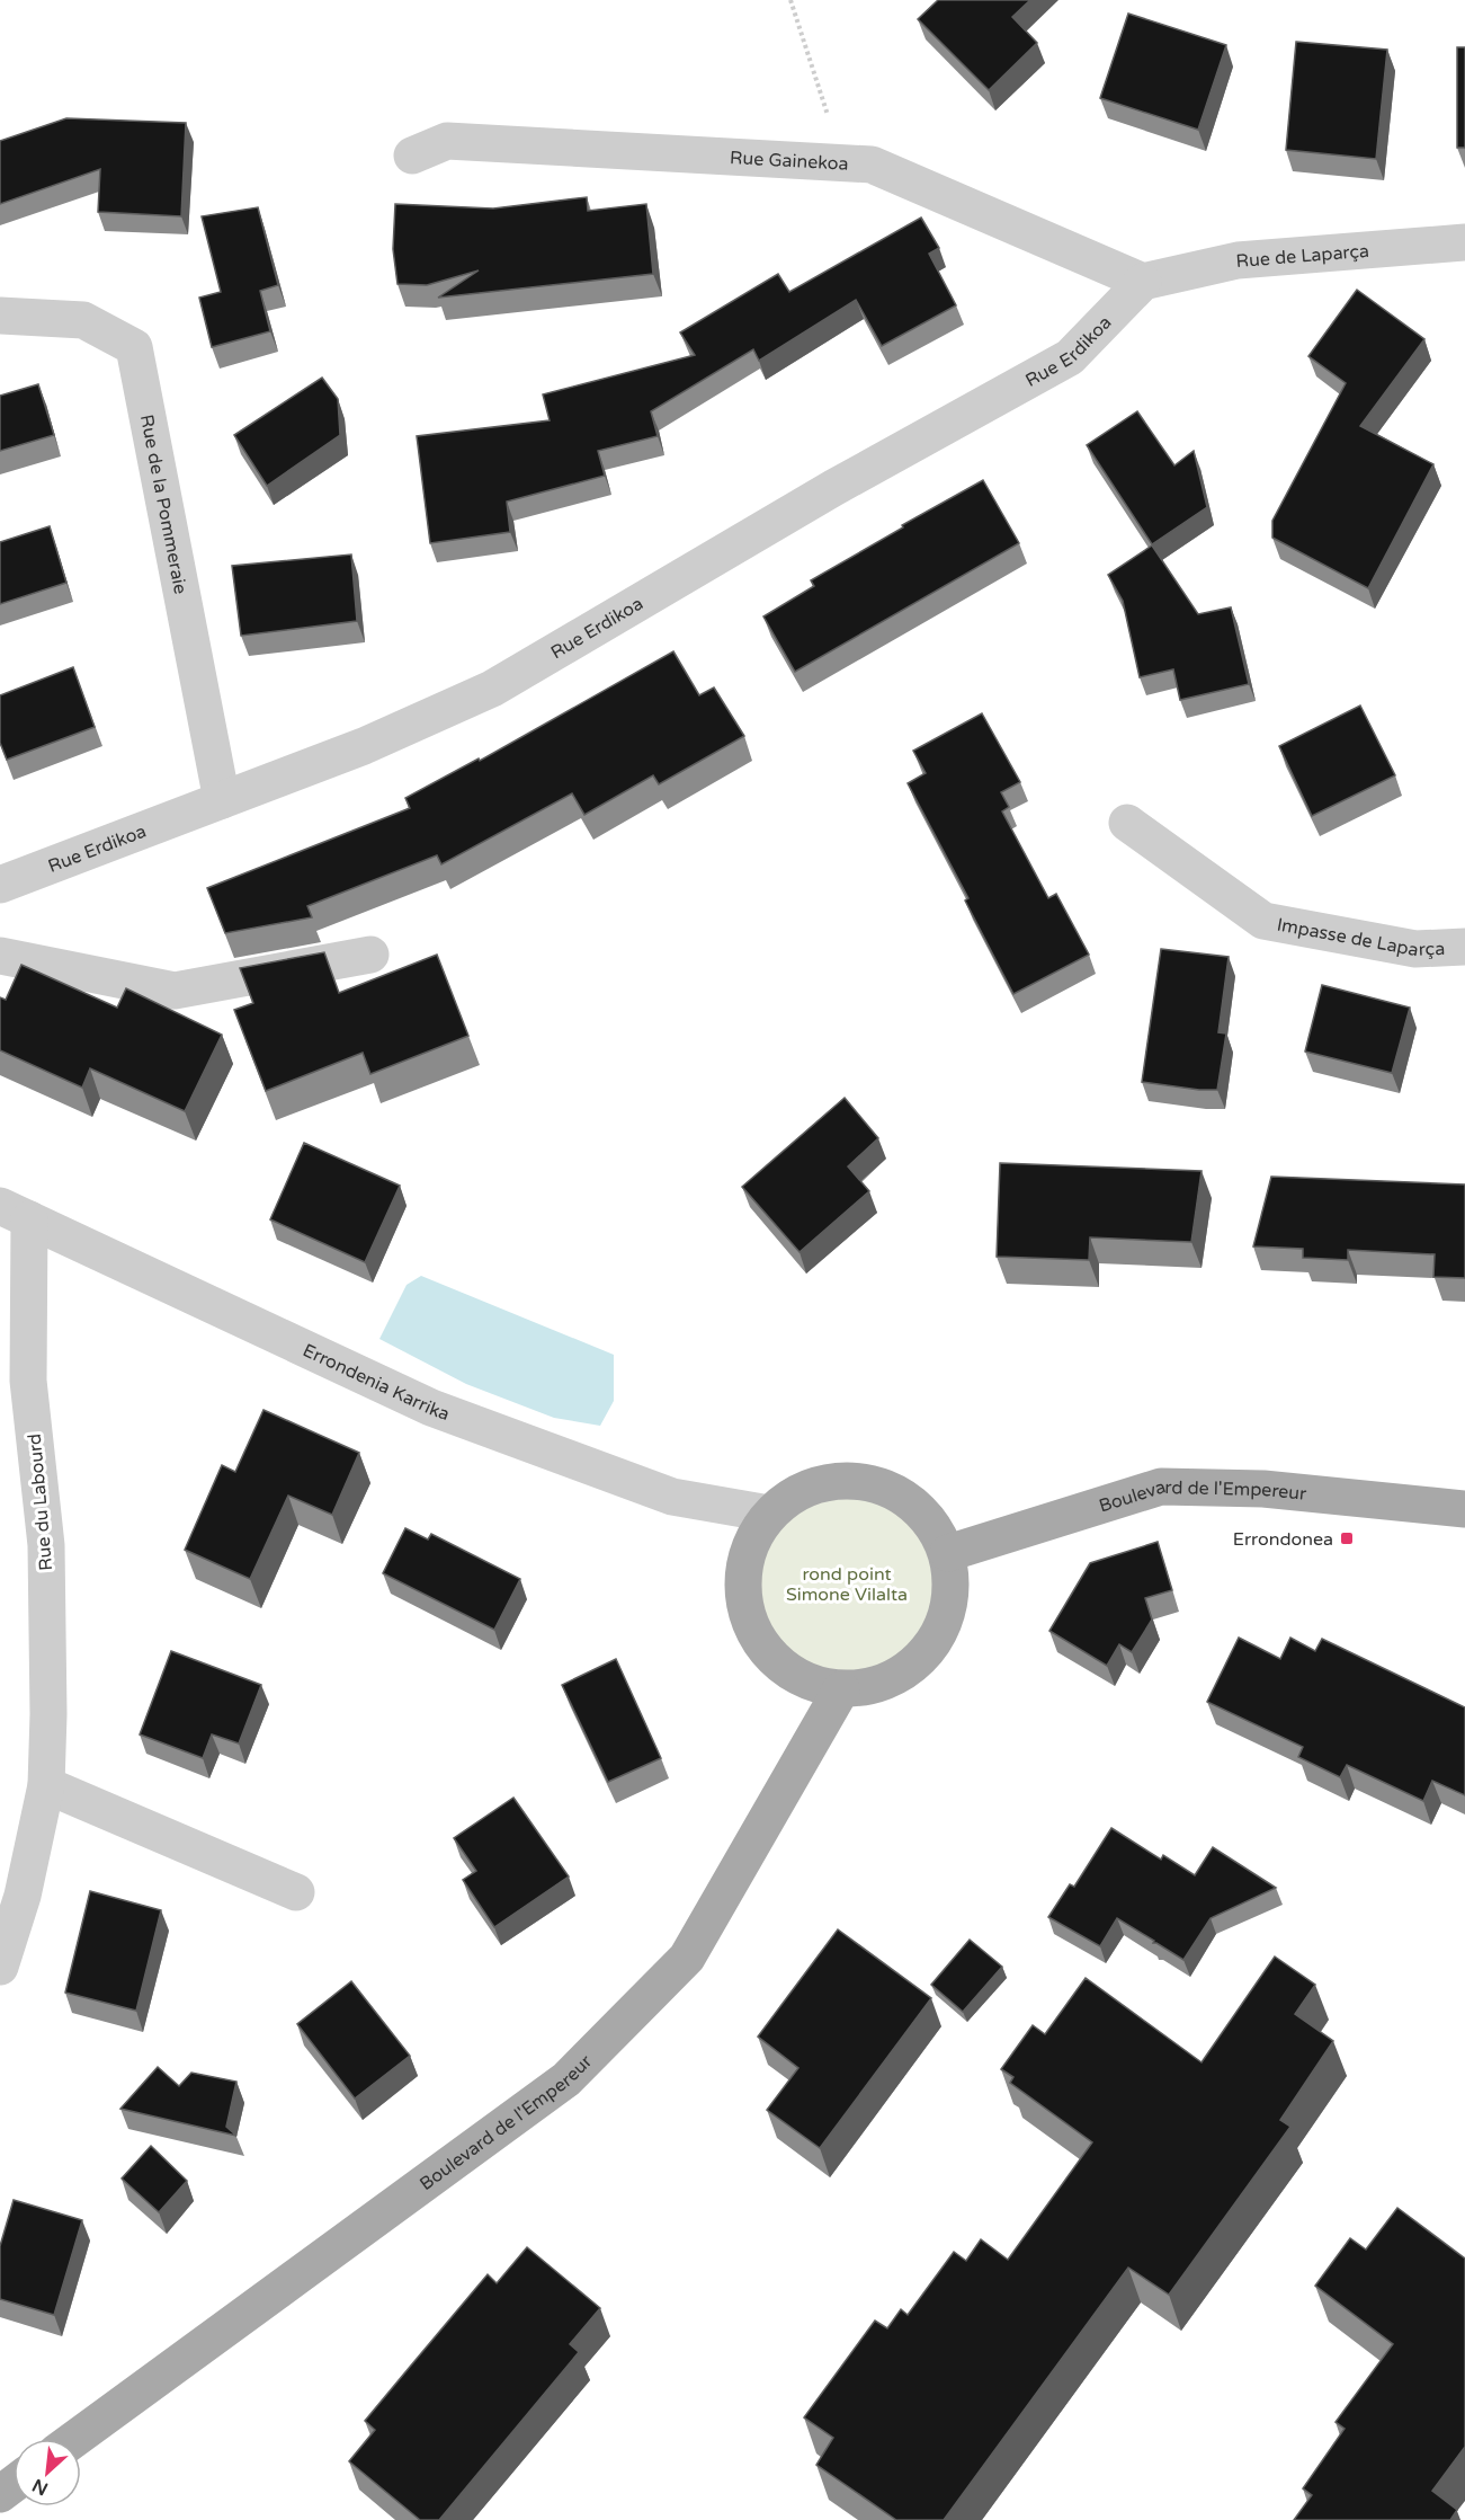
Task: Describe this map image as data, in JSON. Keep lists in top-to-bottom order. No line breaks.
{"streets":{"main road":["Boulevard de l'Empereur"],"street":["Rue Gainekoa","Rue de Laparça","Rue Erdikoa","Rue de la Pommeraie","Impasse de Laparça","Errondenia Karrika","Rue du Labourd"]},"crossings":[["Rue Gainekoa","Rue de Laparça"],["Rue Gainekoa","Rue Erdikoa"],["Rue de Laparça","Rue Erdikoa"],["Rue Erdikoa","Rue de la Pommeraie"],["Errondenia Karrika","Boulevard de l'Empereur"],["Errondenia Karrika","Rue du Labourd"]],"parks":["rond point Simone Vilalta"],"places":{"transit":["Errondonea"]},"north":"bottom left"}
